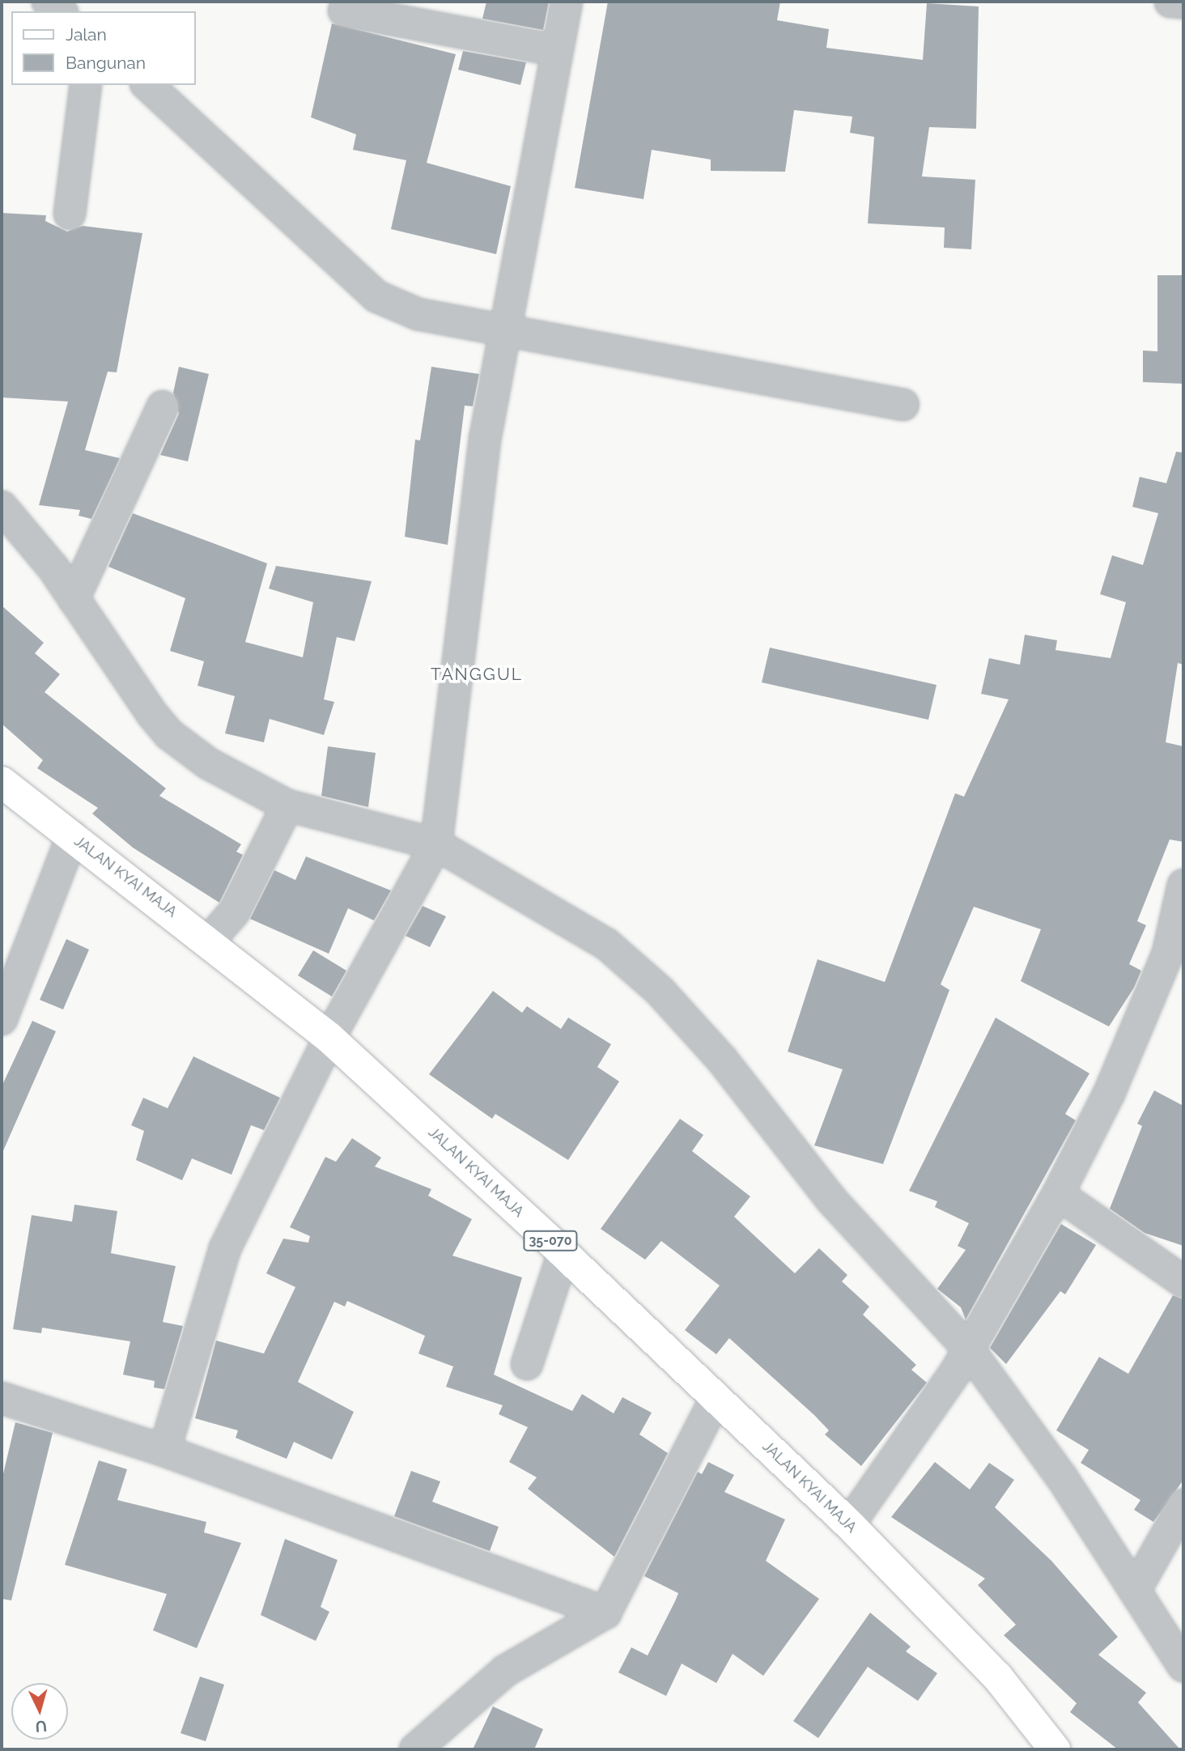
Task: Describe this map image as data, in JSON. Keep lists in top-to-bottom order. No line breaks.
{"streets":{"main road":["JALAN KYAI MAJA","35-070"]},"districts":["TANGGUL"],"legend":["Jalan","Bangunan"],"north":"bottom"}
